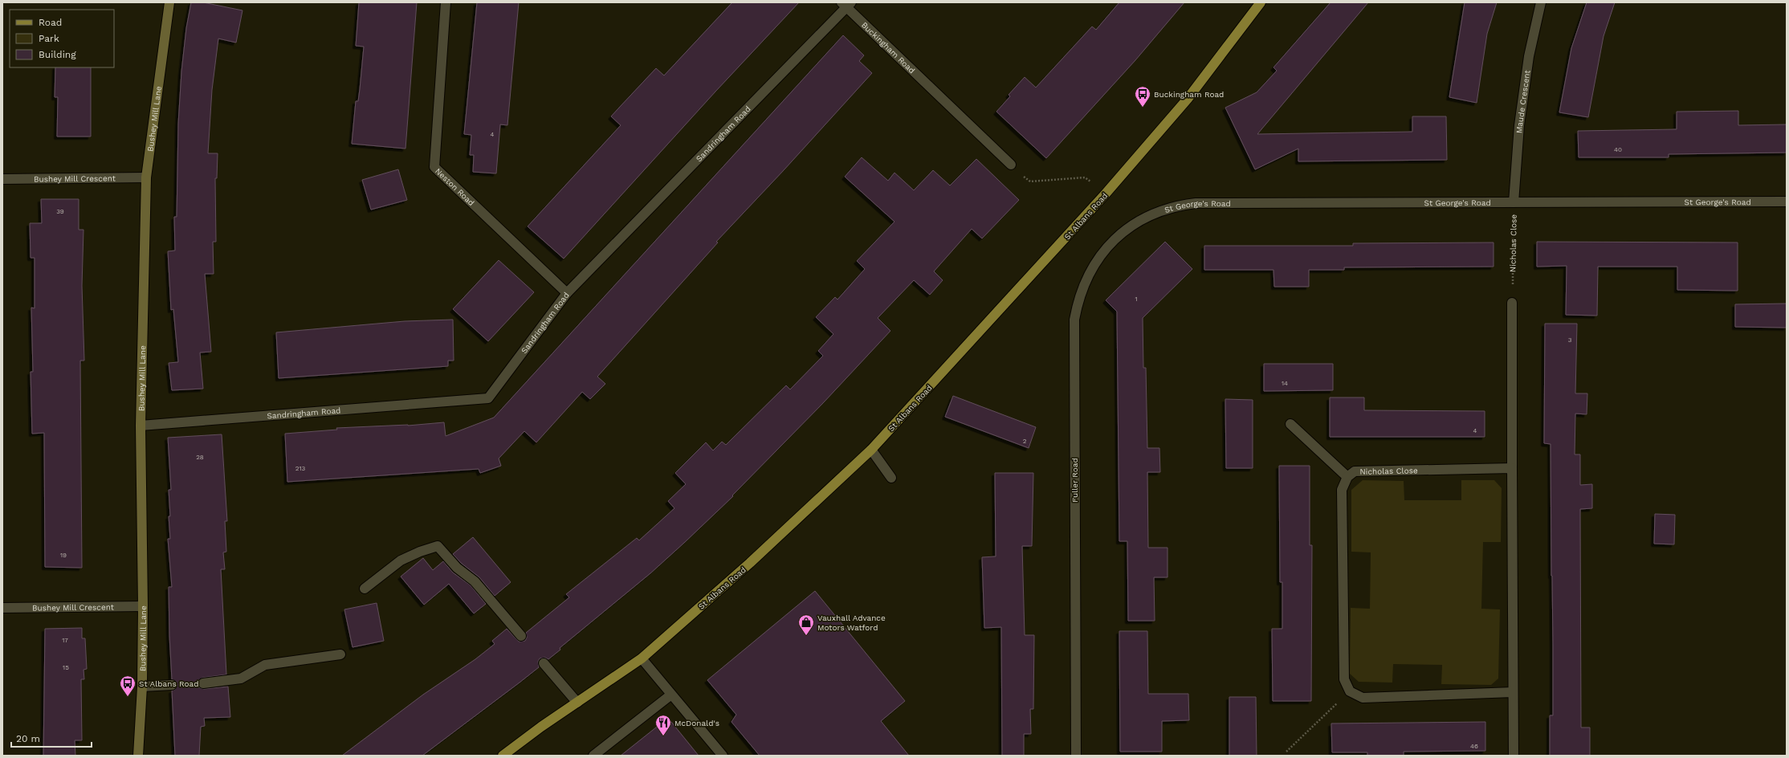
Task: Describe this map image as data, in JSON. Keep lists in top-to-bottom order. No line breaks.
{"streets":{"main road":["St Albans Road"],"street":["Buckingham Road","Maude Crescent","Bushey Mill Lane","Sandringham Road","Bushey Mill Crescent","Neston Road","St George's Road","Nicholas Close","Fuller Road"]},"crossings":[["Buckingham Road","Sandringham Road"],["Maude Crescent","St George's Road"],["Maude Crescent","Nicholas Close"],["Bushey Mill Lane","Sandringham Road"],["Bushey Mill Lane","Bushey Mill Crescent"],["Sandringham Road","Neston Road"],["St George's Road","Nicholas Close"],["St George's Road","Fuller Road"]],"places":{"bus stop":["Buckingham Road","St Albans Road"],"shop":["Vauxhall Advance Motors Watford"],"restaurant":["McDonald's"]},"house_numbers":["4","40","39","1","3","14","4","2","28","213","19","17","15","46"],"legend":["Road","Park","Building"],"scale_bar":"20 m"}
